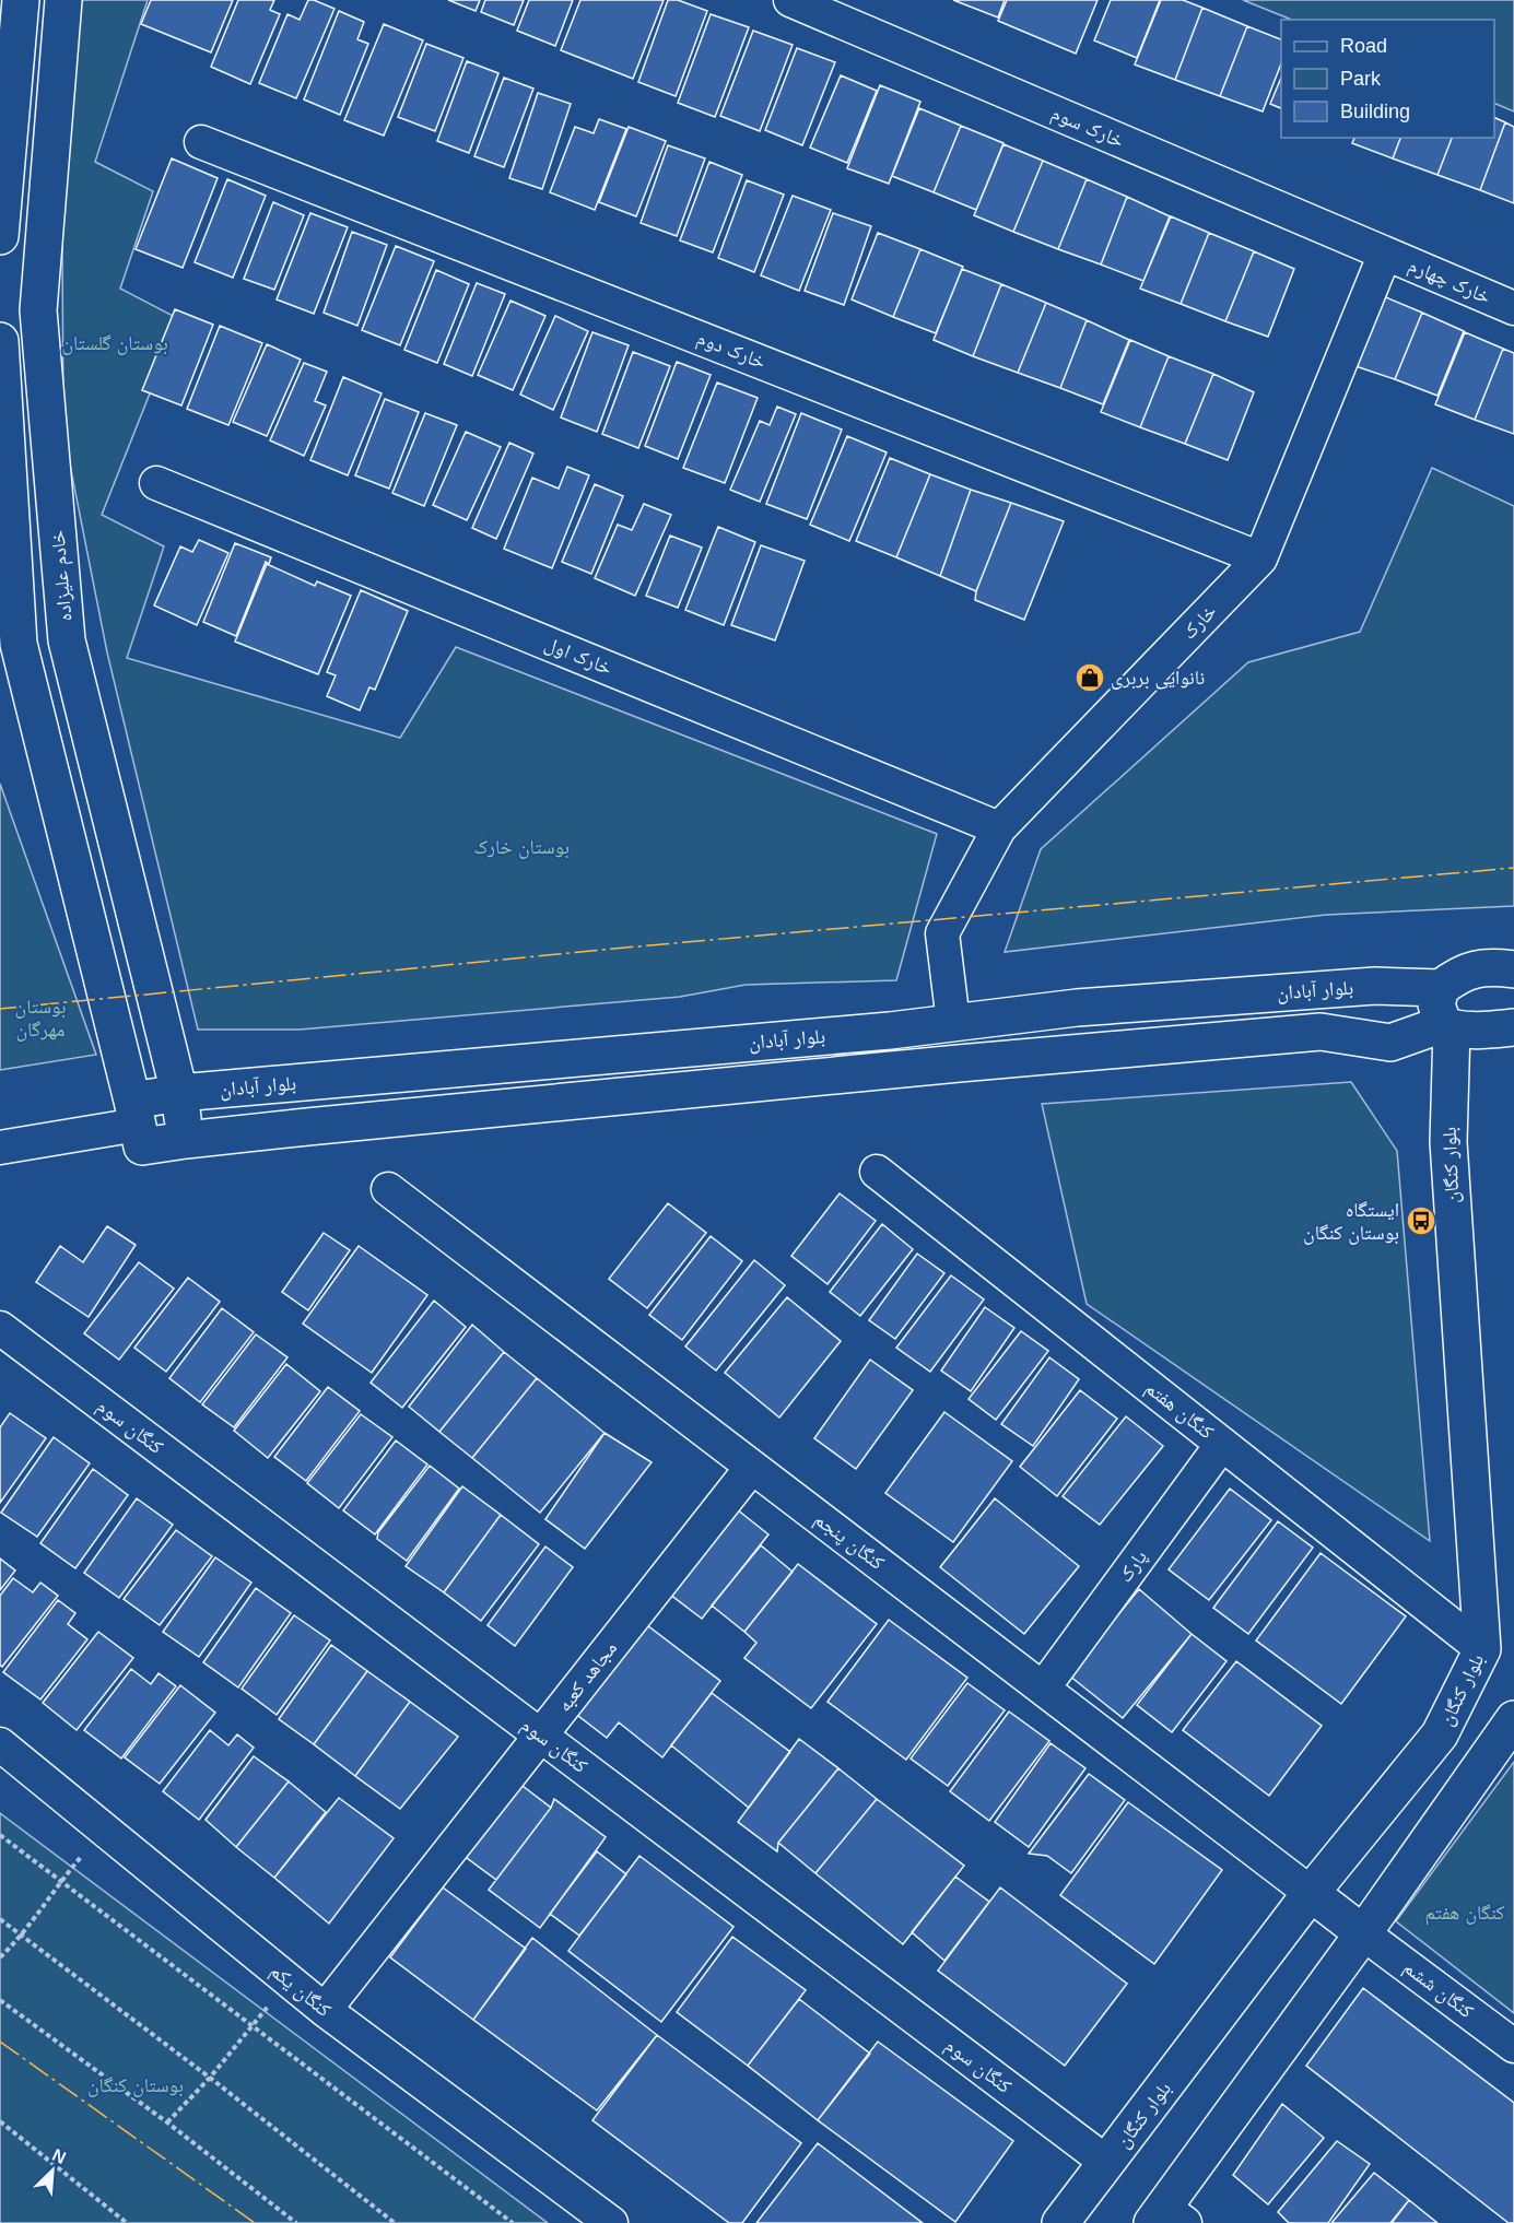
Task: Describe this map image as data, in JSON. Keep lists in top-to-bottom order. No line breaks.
{"streets":{"main road":["خادم علیزاده","بلوار آبادان","بلوار کنگان"],"street":["خارک سوم","خارک چهارم","خارک دوم","خارک","خارک اول","کنگان هفتم","کنگان سوم","کنگان پنجم","پارک","مجاهد کعبه","کنگان ششم","کنگان یکم"]},"crossings":[["خارک سوم","خارک چهارم"],["خارک سوم","خارک"],["خارک چهارم","خارک"],["خارک دوم","خارک"],["خادم علیزاده","بلوار آبادان"],["خارک","خارک اول"],["خارک","بلوار آبادان"],["بلوار آبادان","بلوار کنگان"],["بلوار کنگان","کنگان هفتم"],["بلوار کنگان","کنگان سوم"],["بلوار کنگان","کنگان پنجم"],["کنگان هفتم","پارک"],["کنگان سوم","مجاهد کعبه"],["کنگان پنجم","پارک"],["کنگان پنجم","مجاهد کعبه"],["مجاهد کعبه","کنگان یکم"]],"parks":["بوستان گلستان","بوستان خارک","بوستان مهرگان","کنگان هفتم","بوستان کنگان"],"places":{"shop":["نانوایی بربری"],"bus stop":["ایستگاه بوستان کنگان"]},"legend":["Road","Park","Building"],"north":"top right"}
